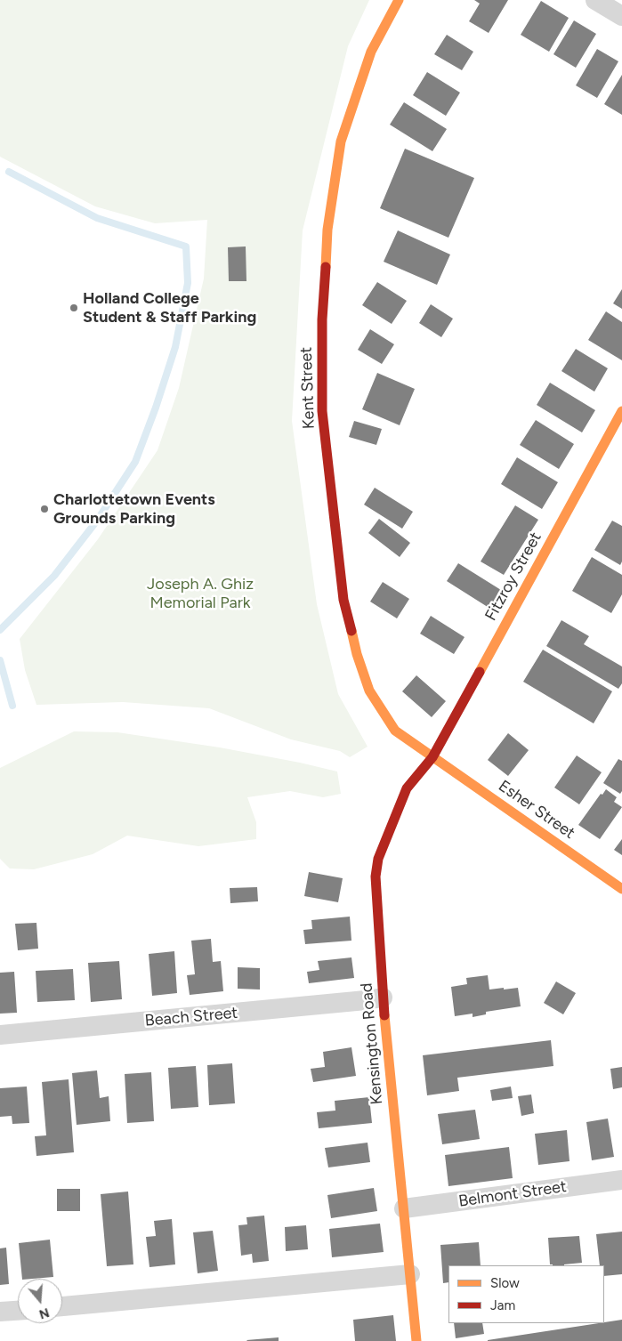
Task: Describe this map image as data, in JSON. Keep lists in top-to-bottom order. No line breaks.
{"streets":{"street":["Kent Street","Fitzroy Street","Esher Street","Beach Street","Kensington Road","Belmont Street"]},"crossings":[["Kent Street","Fitzroy Street"],["Kent Street","Esher Street"],["Kent Street","Kensington Road"],["Fitzroy Street","Esher Street"],["Fitzroy Street","Kensington Road"],["Esher Street","Kensington Road"],["Beach Street","Kensington Road"],["Kensington Road","Belmont Street"]],"parks":["Joseph A. Ghiz Memorial Park"],"places":["Holland College Student & Staff Parking","Charlottetown Events Grounds Parking"],"legend":["Slow","Jam"],"north":"bottom"}
